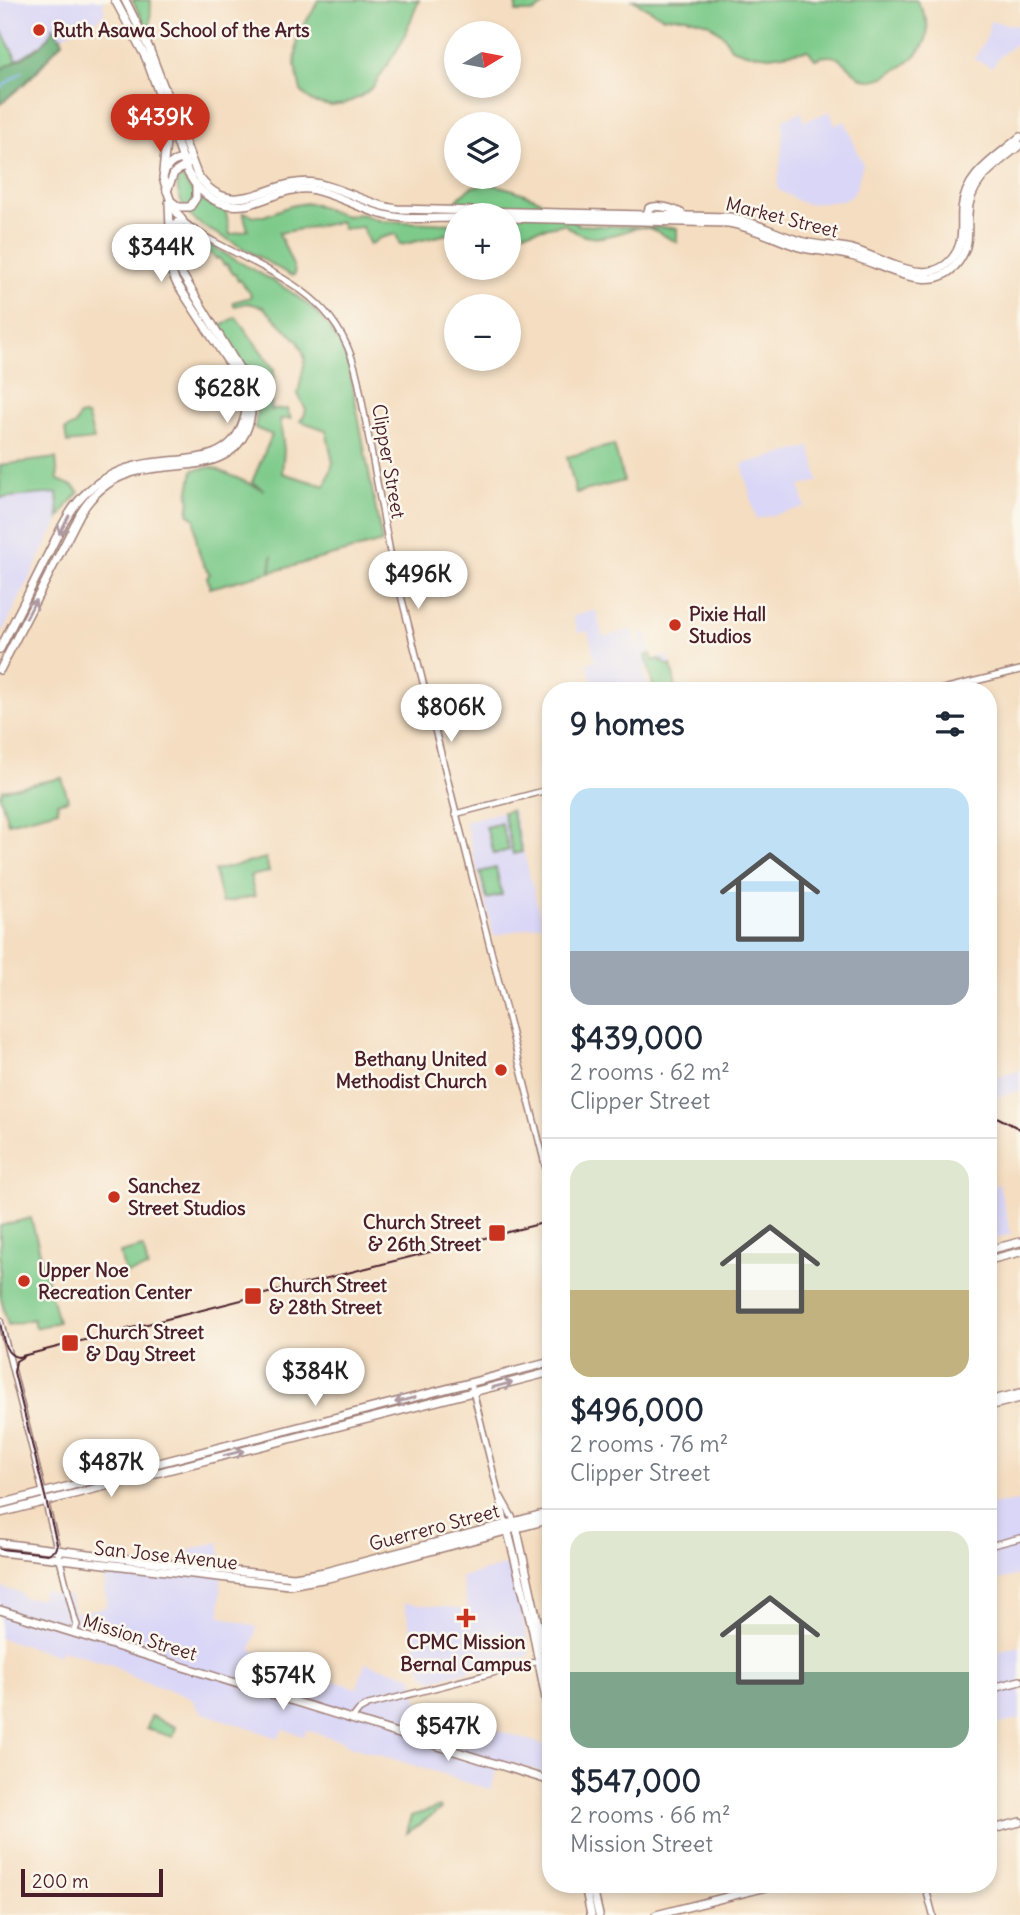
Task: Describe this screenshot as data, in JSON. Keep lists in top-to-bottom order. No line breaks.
{"streets":{"main road":["Market Street","Clipper Street","Guerrero Street","San Jose Avenue","Mission Street"]},"crossings":[["Guerrero Street","San Jose Avenue"]],"places":{"other":["Ruth Asawa School of the Arts","Pixie Hall Studios","Bethany United Methodist Church","Sanchez Street Studios","Upper Noe Recreation Center"],"transit":["Church Street & 26th Street","Church Street & 28th Street","Church Street & Day Street"],"health":["CPMC Mission Bernal Campus"]},"scale_bar":"200 m","north":"right","page":{"map_buttons":["+","−"],"price":["$439K","$344K","$628K","$496K","$806K","$384K","$487K","$574K","$547K"],"heading":"9 homes","list":[{"name":"$439,000","note":"2 rooms · 62 m² · Clipper Street"},{"name":"$496,000","note":"2 rooms · 76 m² · Clipper Street"},{"name":"$547,000","note":"2 rooms · 66 m² · Mission Street"}],"scale":"200 m"}}
